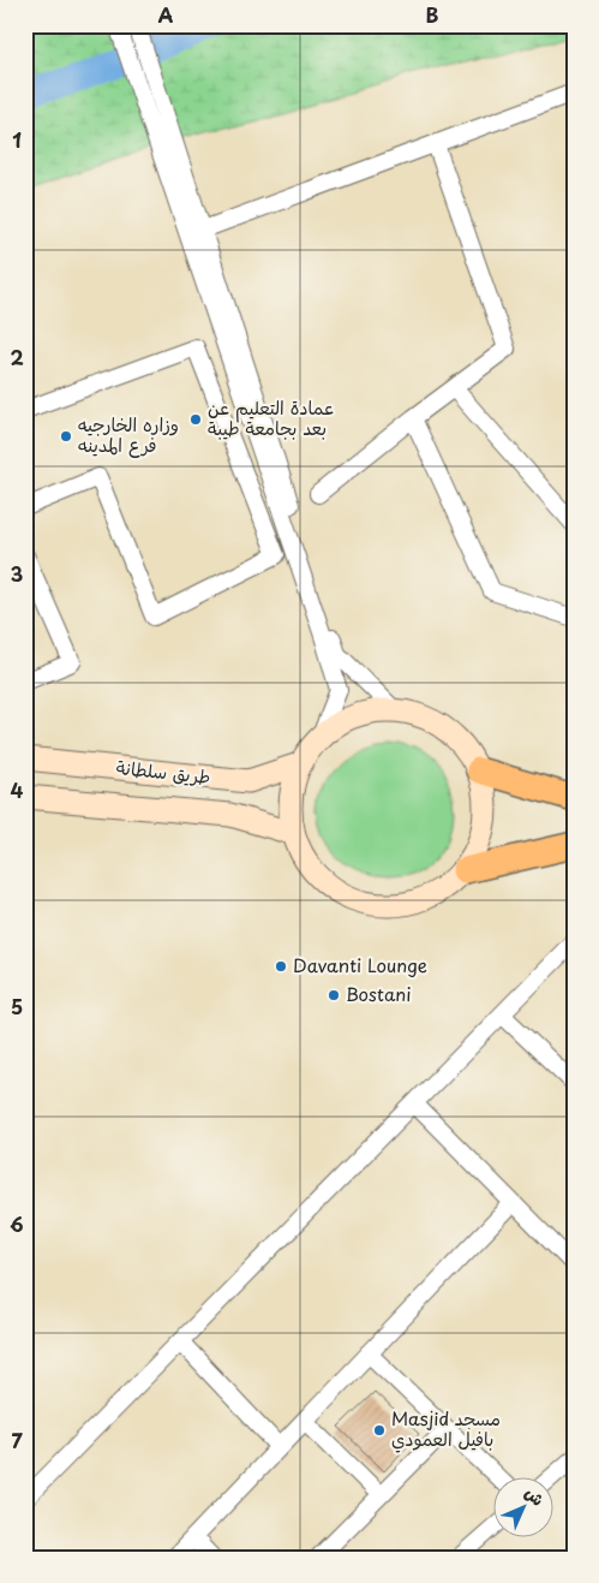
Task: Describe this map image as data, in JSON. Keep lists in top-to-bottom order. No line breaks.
{"streets":{"main road":["طريق سلطانة"]},"places":["عمادة التعليم عن بعد بجامعة طيبة","وزاره الخارجيه فرع المدينه","Davanti Lounge","Bostani","Masjid مسجد بافيل العمودي"],"north":"top right","grid":{"columns":["A","B"],"rows":["1","2","3","4","5","6","7"]}}
